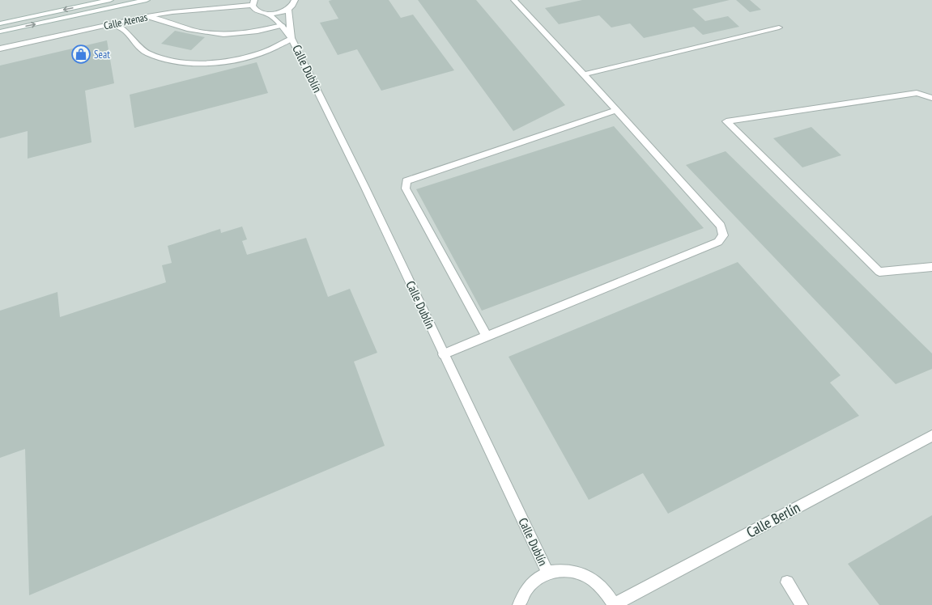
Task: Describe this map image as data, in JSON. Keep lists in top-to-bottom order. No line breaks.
{"streets":{"street":["Calle Atenas","Calle Dublín","Calle Berlín"]},"crossings":[["Calle Atenas","Calle Dublín"]],"places":{"shop":["Seat"]}}
